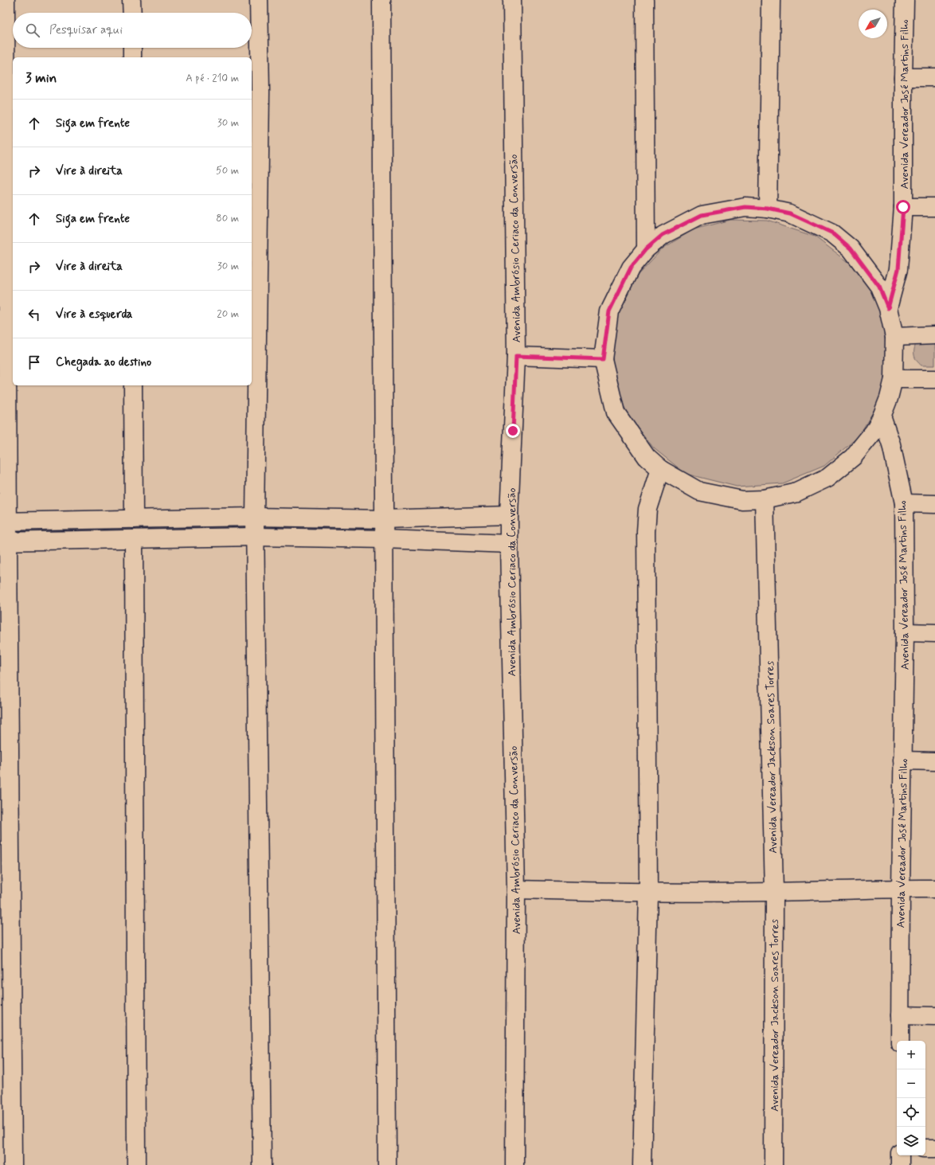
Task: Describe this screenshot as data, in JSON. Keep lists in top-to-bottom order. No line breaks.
{"streets":{"street":["Avenida Vereador José Martins Filho","Avenida Ambrósio Ceriaco da Conversão","Avenida Vereador Jackson Soares Torres"]},"north":"bottom left","page":{"search":"Pesquisar aqui","heading":["3 min","A pé · 210 m"],"list":[["Siga em frente","30 m"],["Vire à direita","50 m"],["Siga em frente","80 m"],["Vire à direita","30 m"],["Vire à esquerda","20 m"],"Chegada ao destino"],"map_buttons":["+","−"]}}
